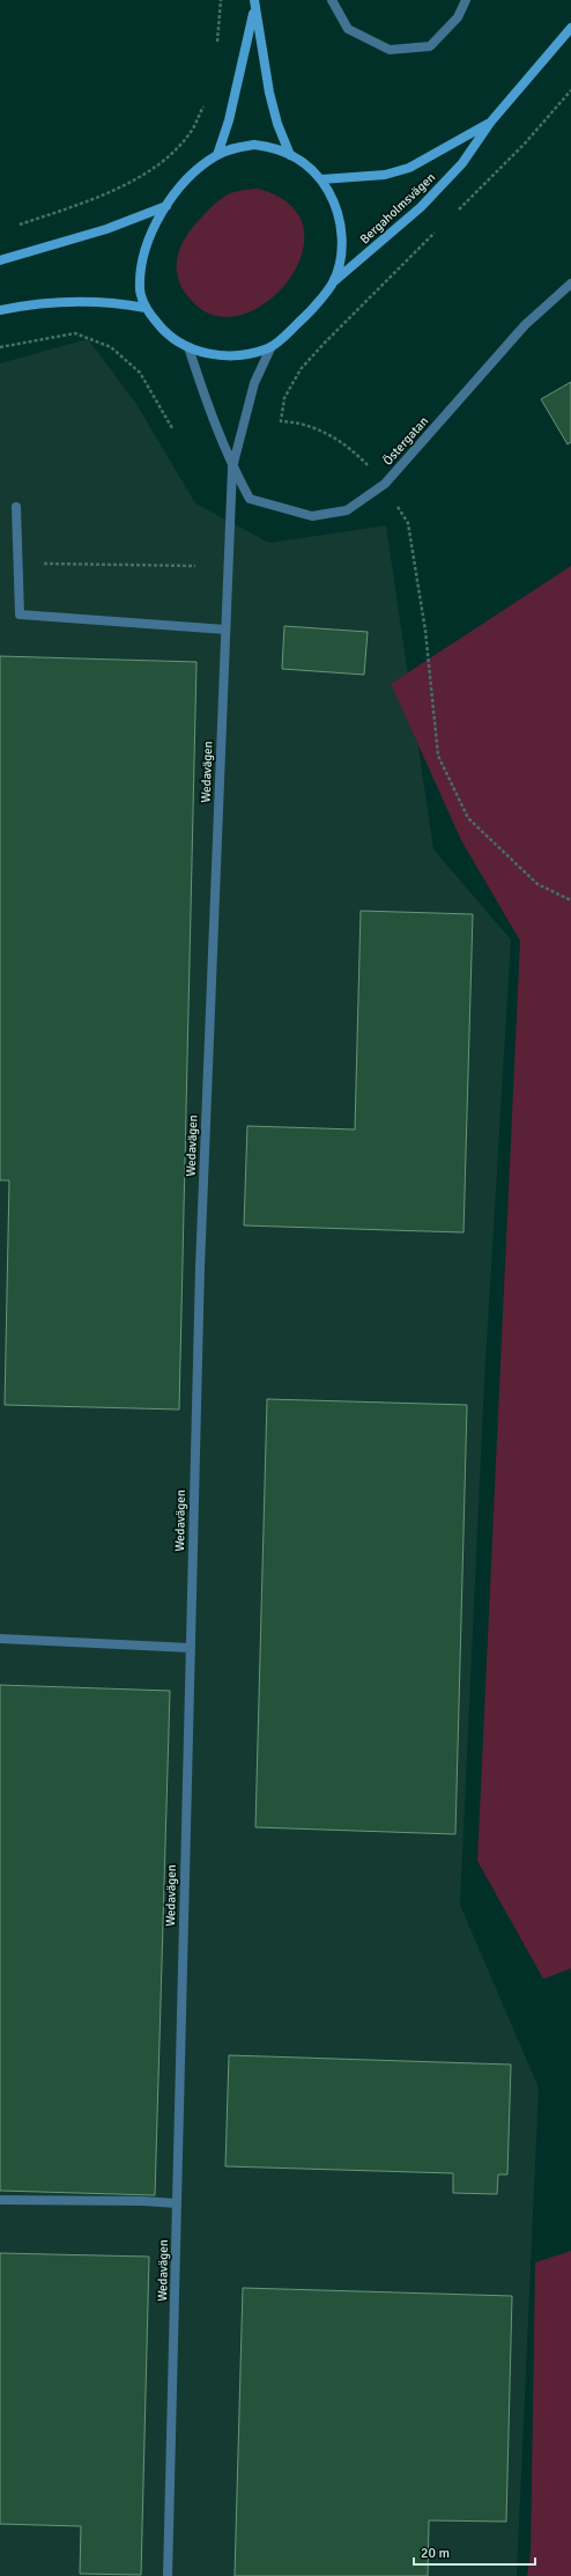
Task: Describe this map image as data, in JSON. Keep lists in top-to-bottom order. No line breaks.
{"streets":{"main road":["Bergaholmsvägen"],"street":["Östergatan","Wedavägen"]},"crossings":[["Östergatan","Wedavägen"]],"scale_bar":"20 m"}
